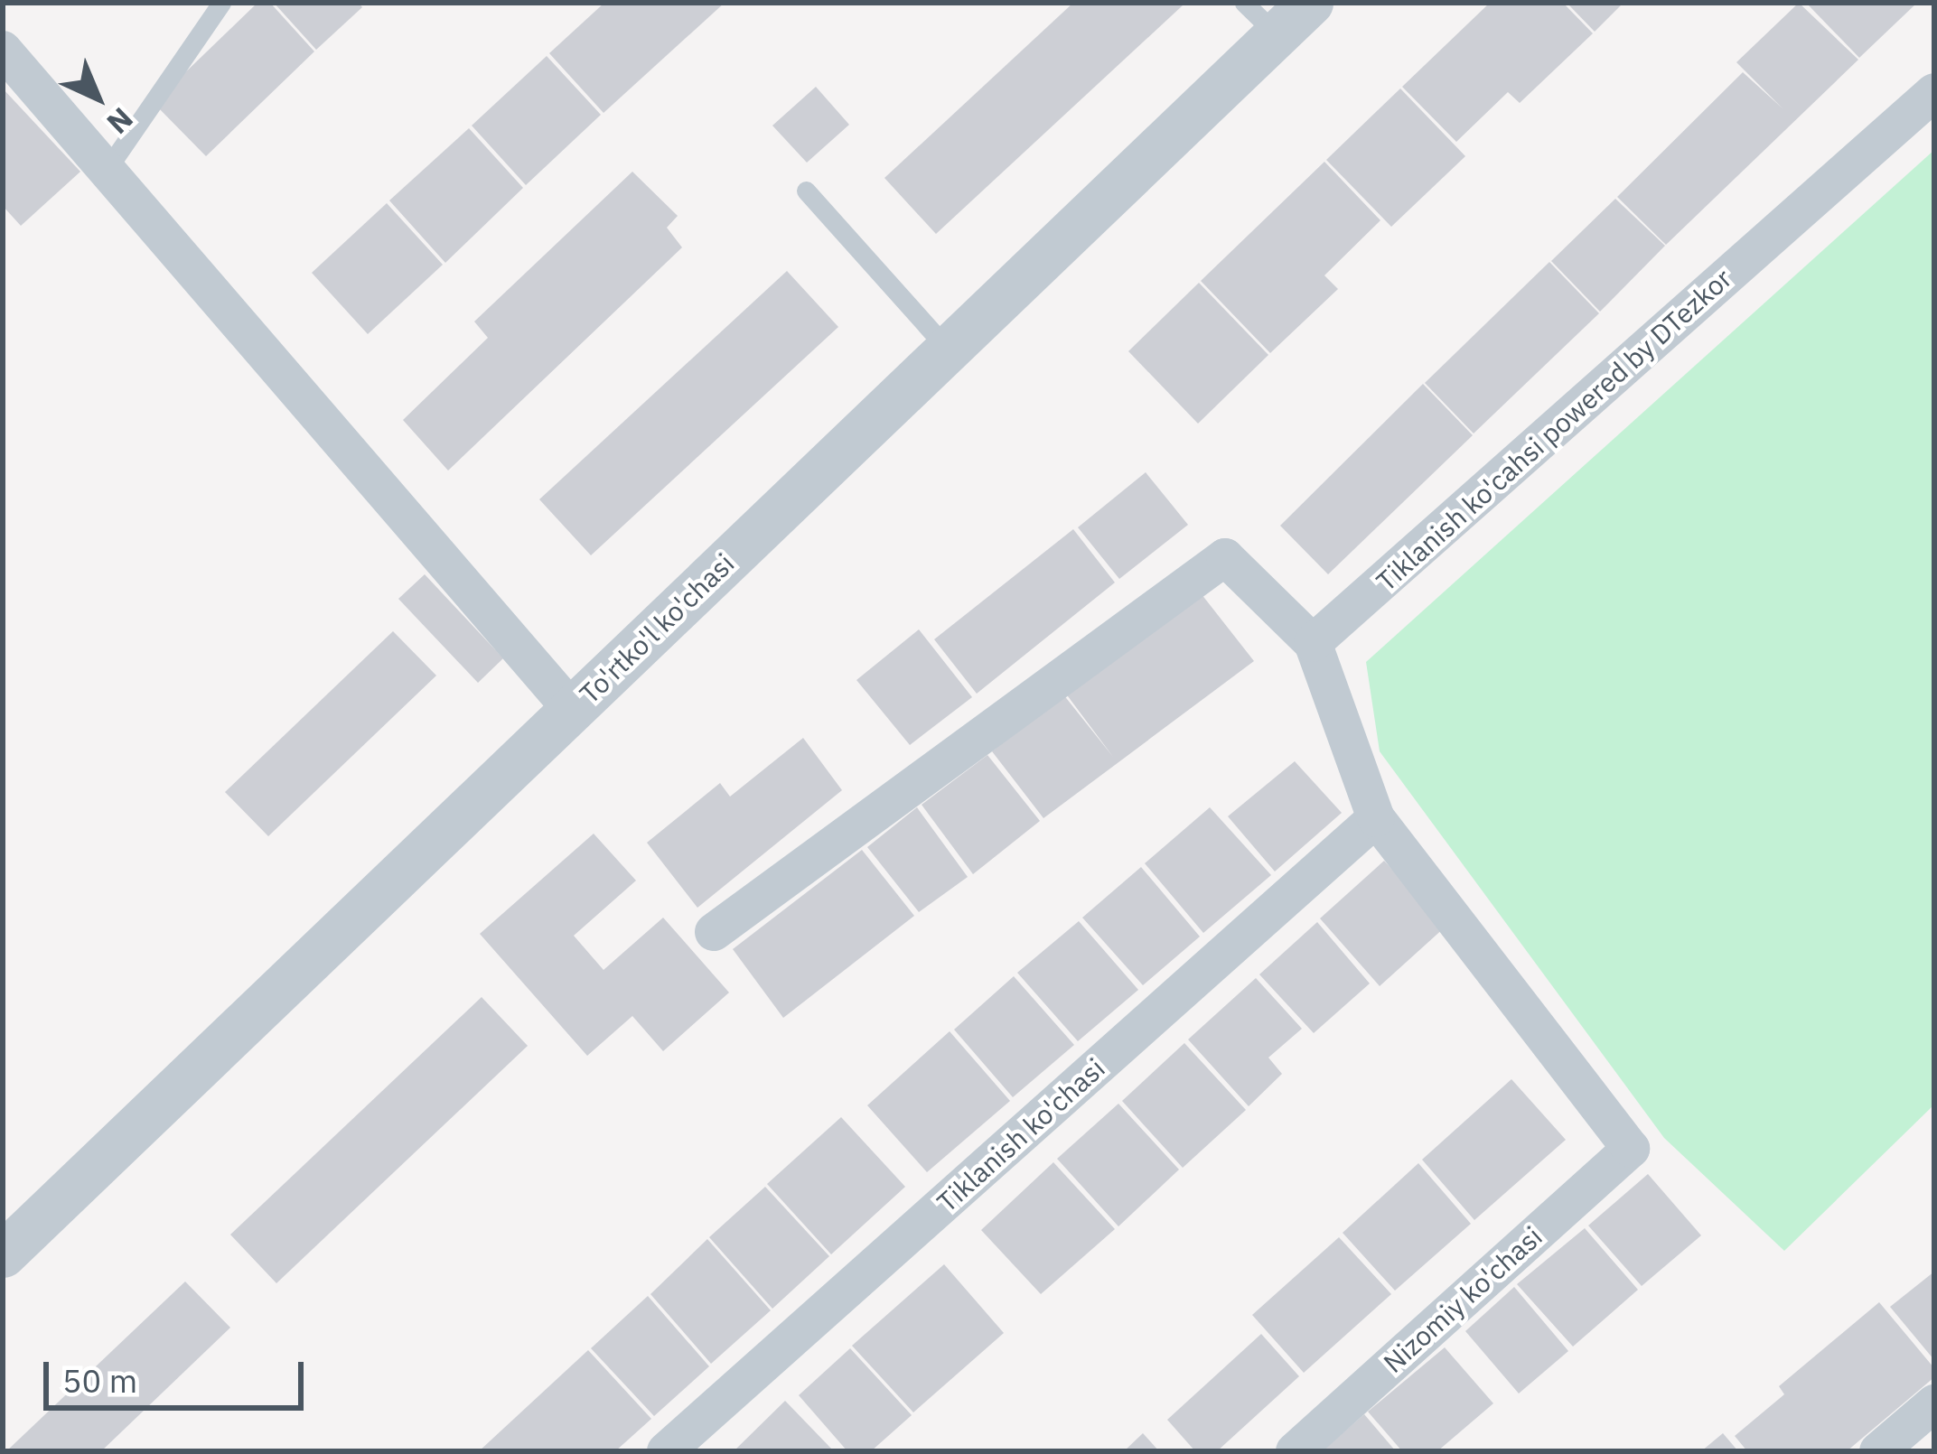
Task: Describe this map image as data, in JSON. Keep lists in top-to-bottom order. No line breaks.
{"streets":{"street":["Tiklanish ko'cahsi powered by DTezkor","To'rtko'l ko'chasi","Tiklanish ko'chasi","Nizomiy ko'chasi"]},"crossings":[["Tiklanish ko'chasi","Nizomiy ko'chasi"]],"scale_bar":"50 m","north":"bottom right"}
